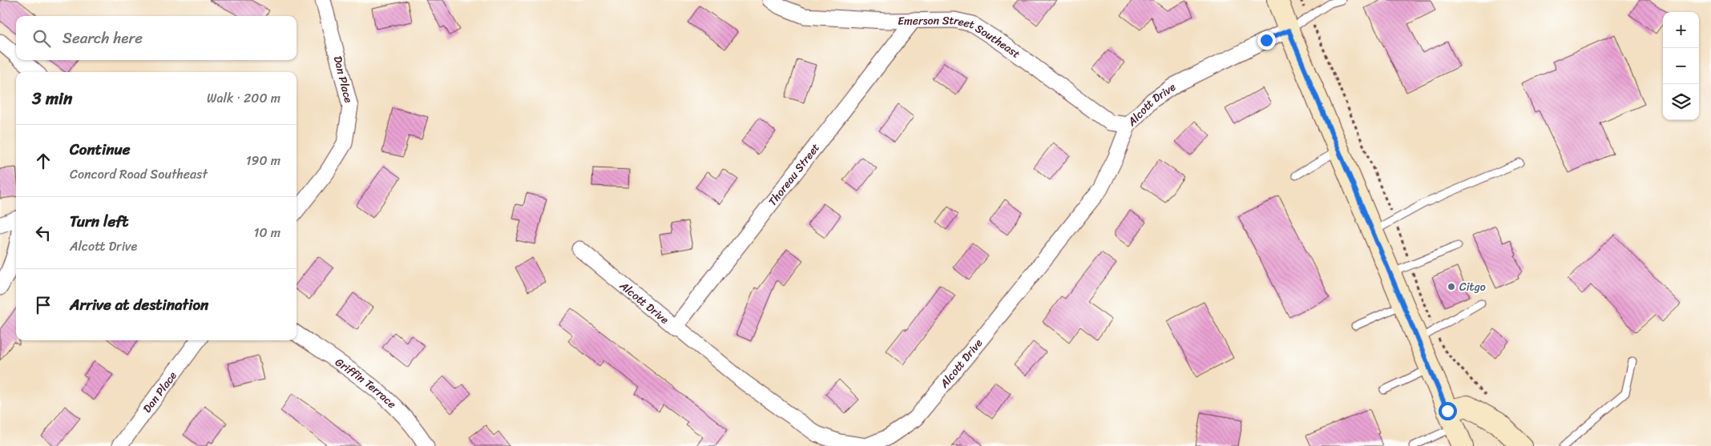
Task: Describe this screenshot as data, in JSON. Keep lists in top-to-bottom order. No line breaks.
{"streets":{"street":["Emerson Street Southeast","Dan Place","Alcott Drive","Thoreau Street","Griffin Terrace"]},"crossings":[["Emerson Street Southeast","Alcott Drive"],["Emerson Street Southeast","Thoreau Street"],["Alcott Drive","Thoreau Street"]],"places":["Citgo"],"page":{"map_buttons":["+","−"],"search":"Search here","heading":["3 min","Walk · 200 m"],"list":[["Continue","Concord Road Southeast","190 m"],["Turn left","Alcott Drive","10 m"],"Arrive at destination"]}}
